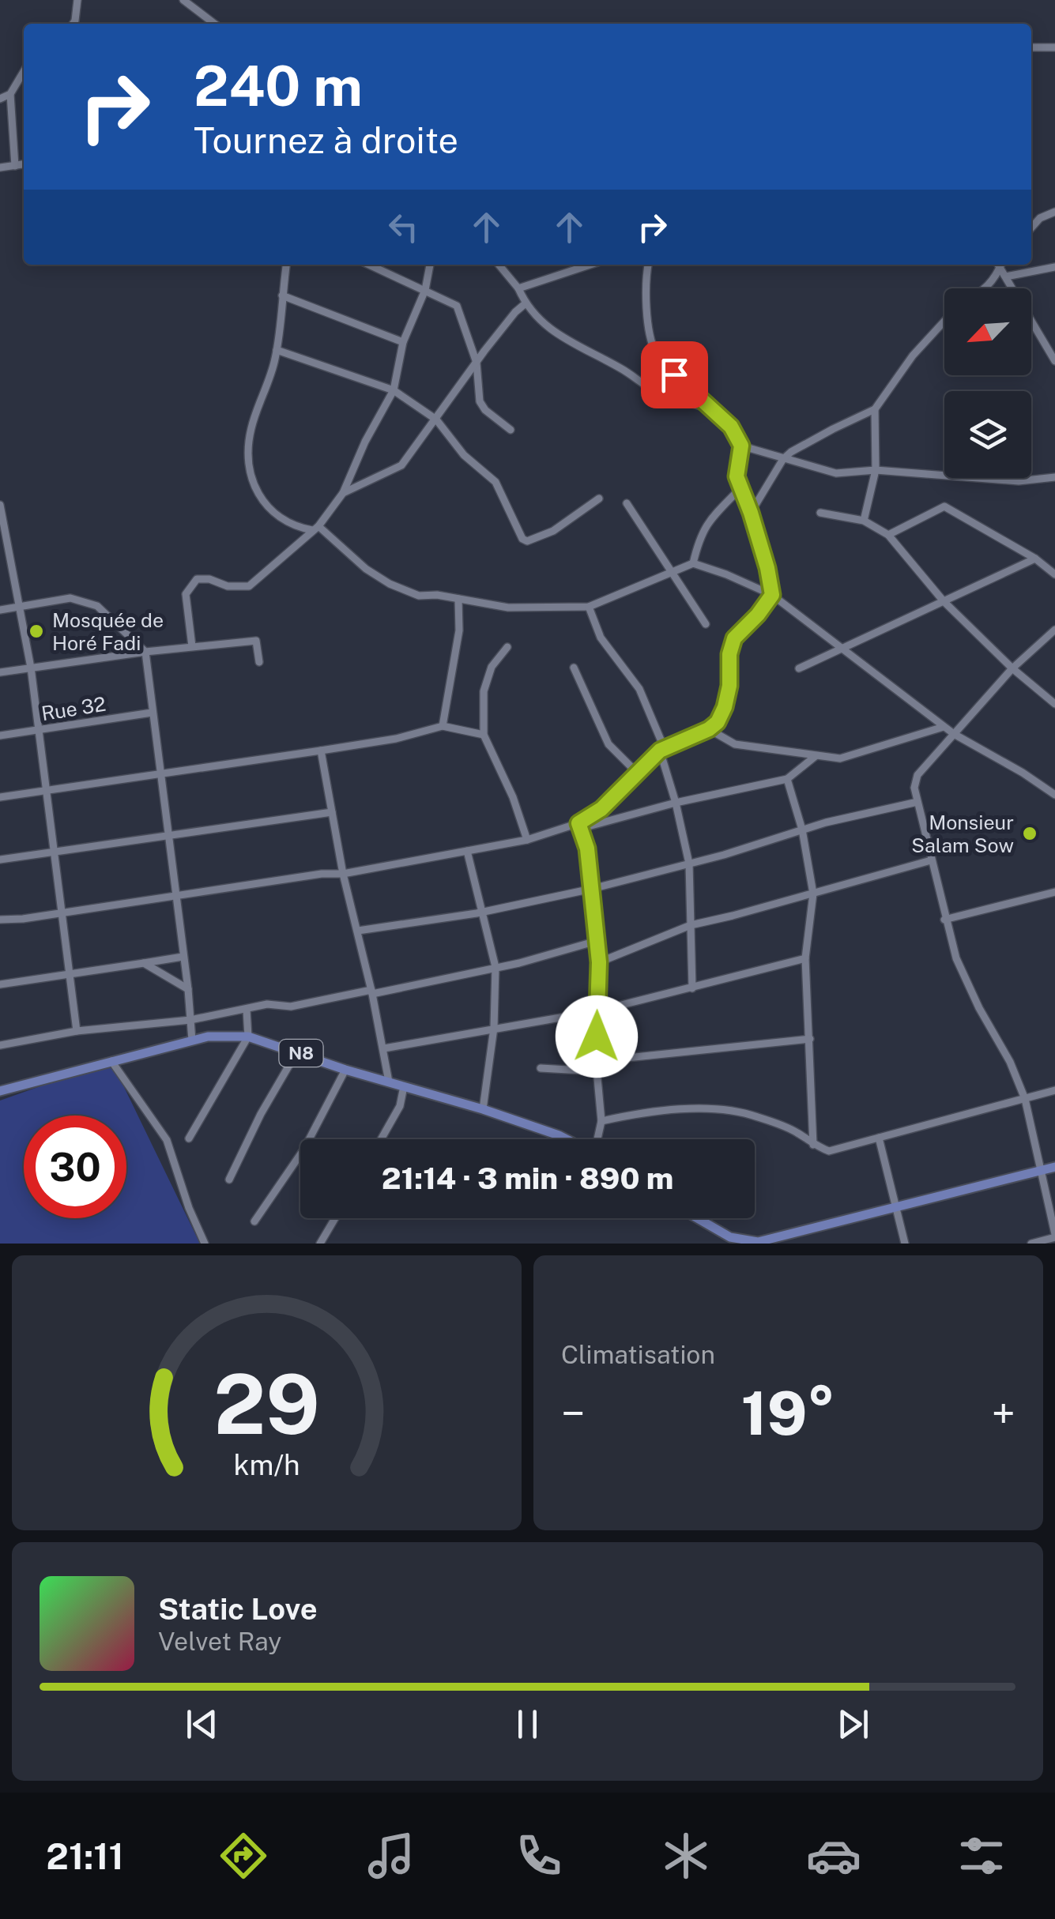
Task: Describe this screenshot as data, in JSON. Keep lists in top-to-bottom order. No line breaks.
{"streets":{"main road":["N8"],"street":["Rue 32"]},"places":["Mosquée de Horé Fadi","Monsieur Salam Sow"],"north":"bottom left","page":{"turn":["240 m","Tournez à droite"],"limit":"30","trip":"21:14 · 3 min · 890 m","tile":"Climatisation","heat":["−","19°","+"],"song":["Static Love","Velvet Ray"],"tabs":"21:11","gauge":["29","km/h"]}}
